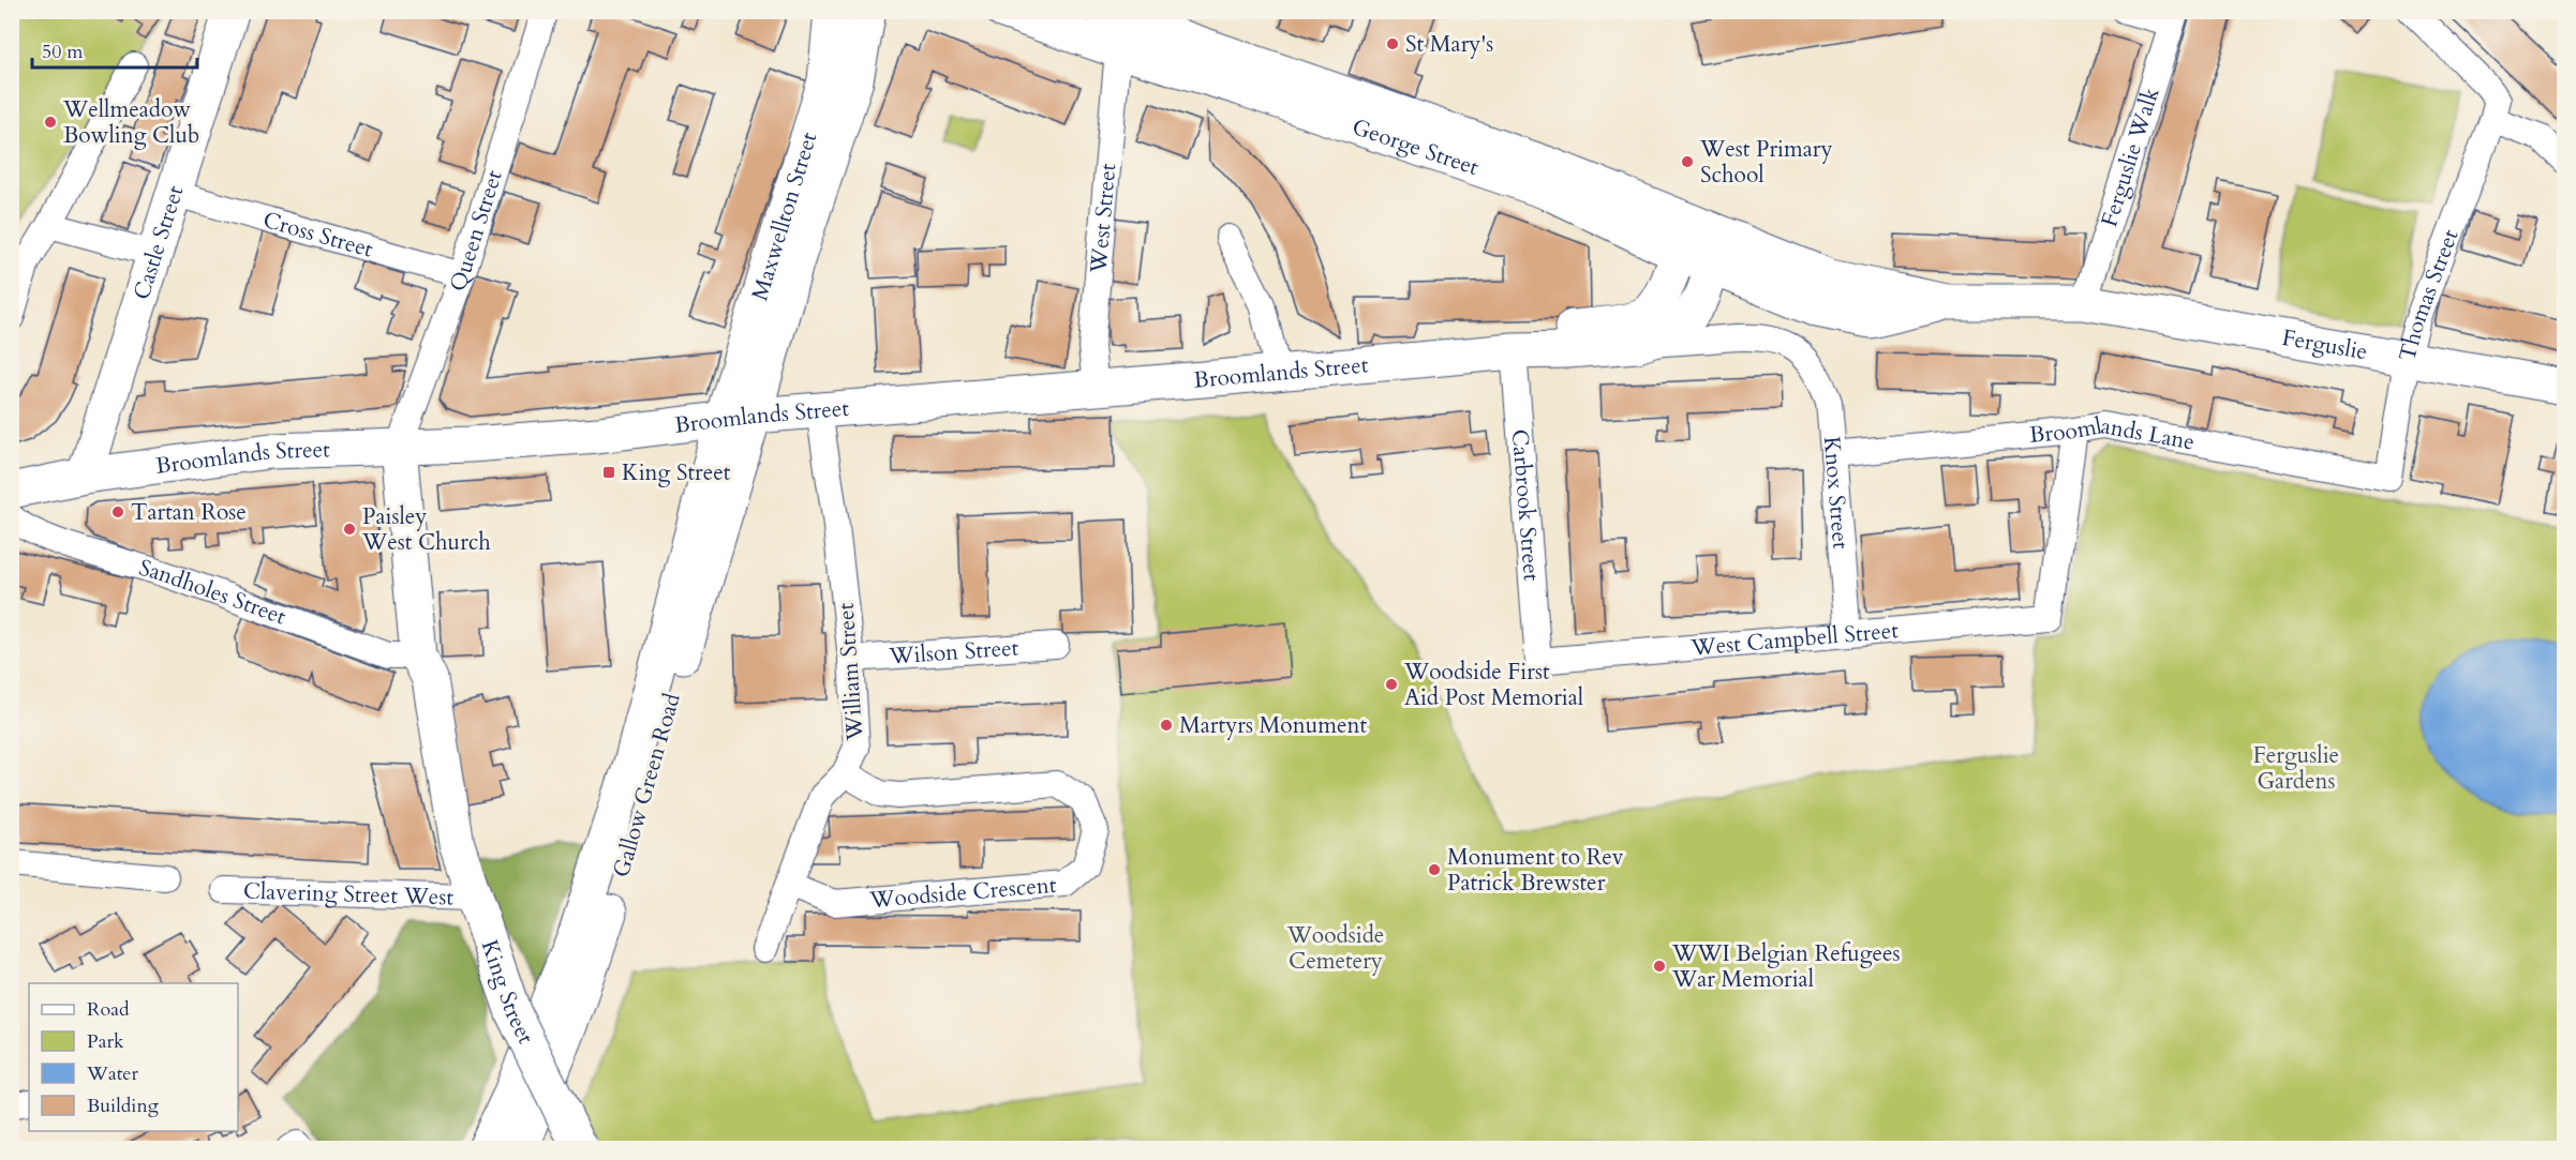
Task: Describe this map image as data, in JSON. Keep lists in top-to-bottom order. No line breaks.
{"streets":{"main road":["George Street","Maxwellton Street","Castle Street","Ferguslie","Broomlands Street","Gallow Green Road","King Street"],"street":["Ferguslie Walk","West Street","Queen Street","Cross Street","Thomas Street","Broomlands Lane","Knox Street","Carbrook Street","Sandholes Street","West Campbell Street","Wilson Street","William Street","Woodside Crescent","Clavering Street West"]},"crossings":[["George Street","West Street"],["George Street","Broomlands Street"],["Ferguslie Walk","Ferguslie"],["Maxwellton Street","Broomlands Street"],["Maxwellton Street","Gallow Green Road"],["West Street","Broomlands Street"],["Queen Street","Cross Street"],["Queen Street","Broomlands Street"],["Queen Street","King Street"],["Cross Street","Castle Street"],["Castle Street","Broomlands Street"],["Thomas Street","Ferguslie"],["Thomas Street","Broomlands Lane"],["Broomlands Street","Knox Street"],["Broomlands Street","Carbrook Street"],["Broomlands Street","William Street"],["Broomlands Street","Gallow Green Road"],["Broomlands Street","King Street"],["Broomlands Lane","Knox Street"],["Broomlands Lane","West Campbell Street"],["Knox Street","West Campbell Street"],["Carbrook Street","West Campbell Street"],["Sandholes Street","King Street"],["Wilson Street","William Street"],["William Street","Woodside Crescent"],["Clavering Street West","King Street"]],"parks":["Ferguslie Gardens","Woodside Cemetery"],"places":{"other":["St Mary's","Wellmeadow Bowling Club","West Primary School","Tartan Rose","Paisley West Church","Woodside First Aid Post Memorial","Martyrs Monument","Monument to Rev Patrick Brewster","WWI Belgian Refugees War Memorial"],"transit":["King Street"]},"legend":["Road","Park","Water","Building"],"scale_bar":"50 m"}
